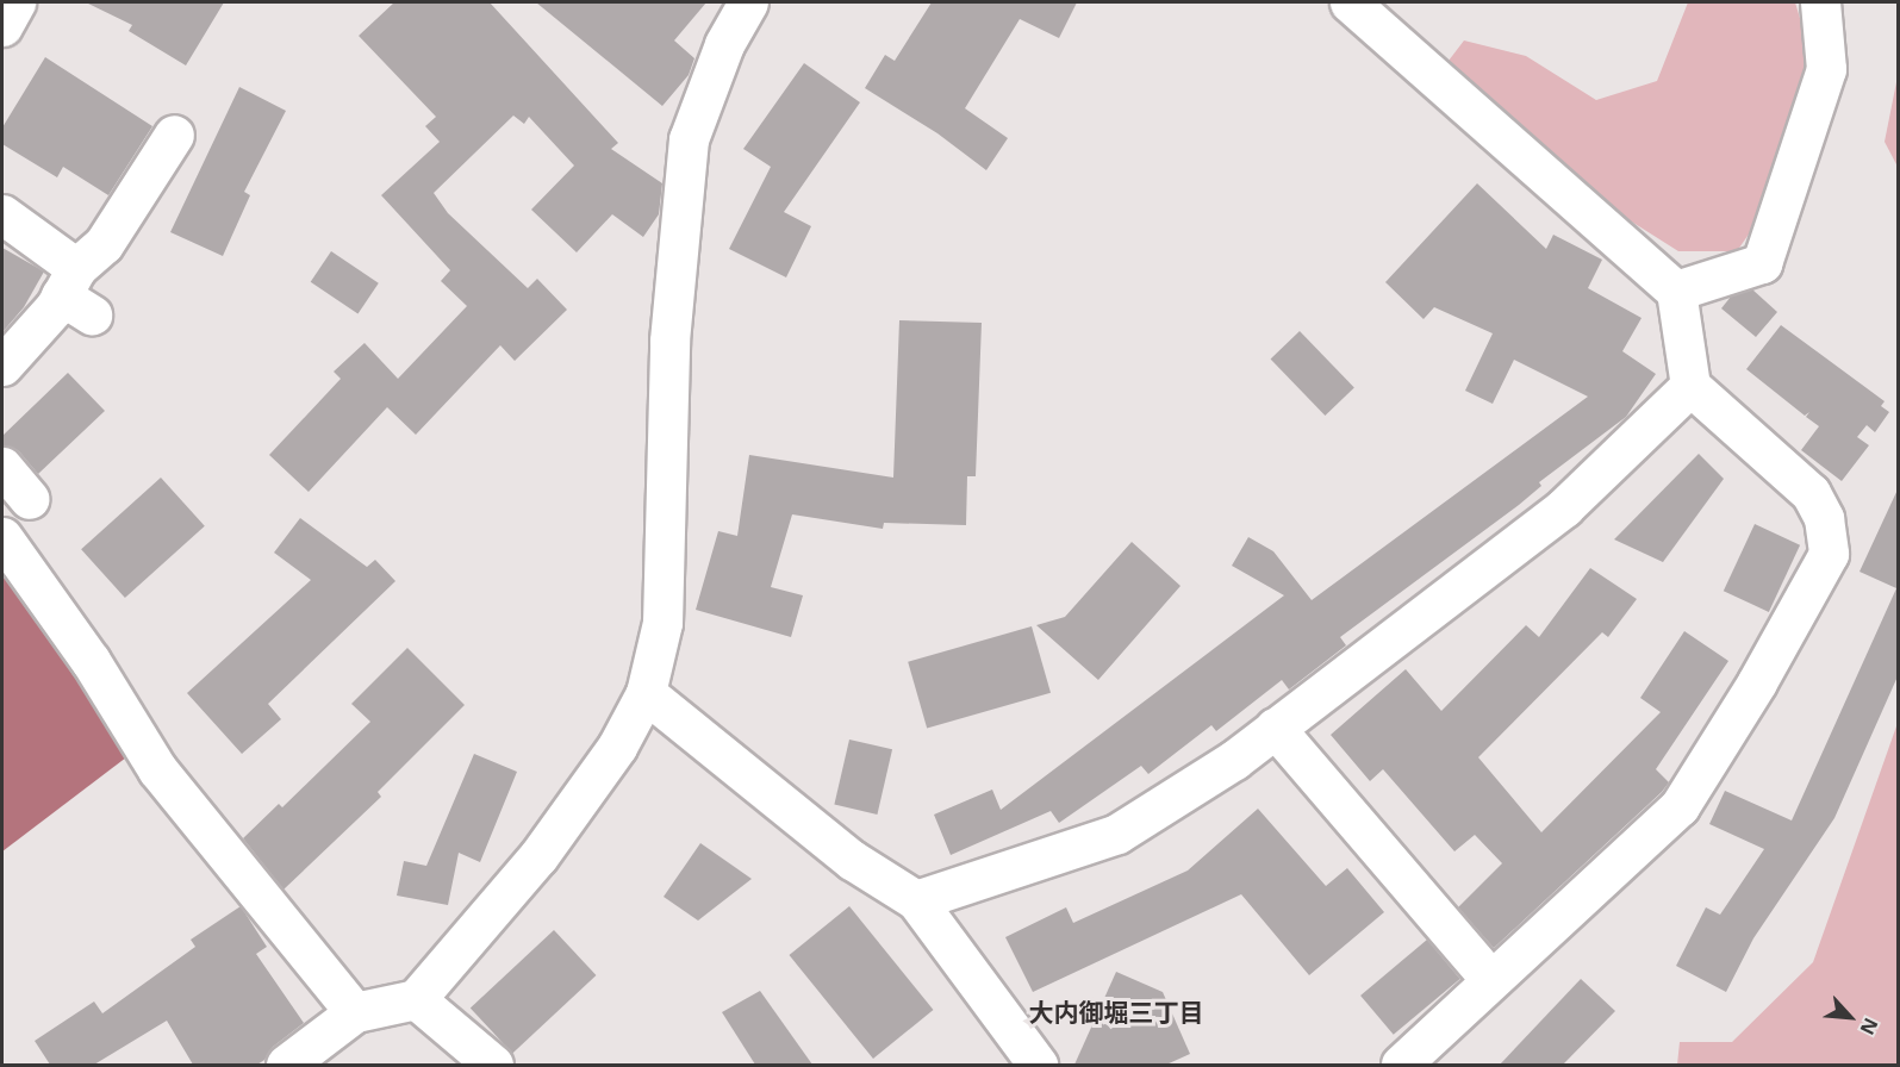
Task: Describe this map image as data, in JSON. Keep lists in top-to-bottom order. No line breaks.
{"districts":["大内御堀三丁目"],"north":"bottom right"}
